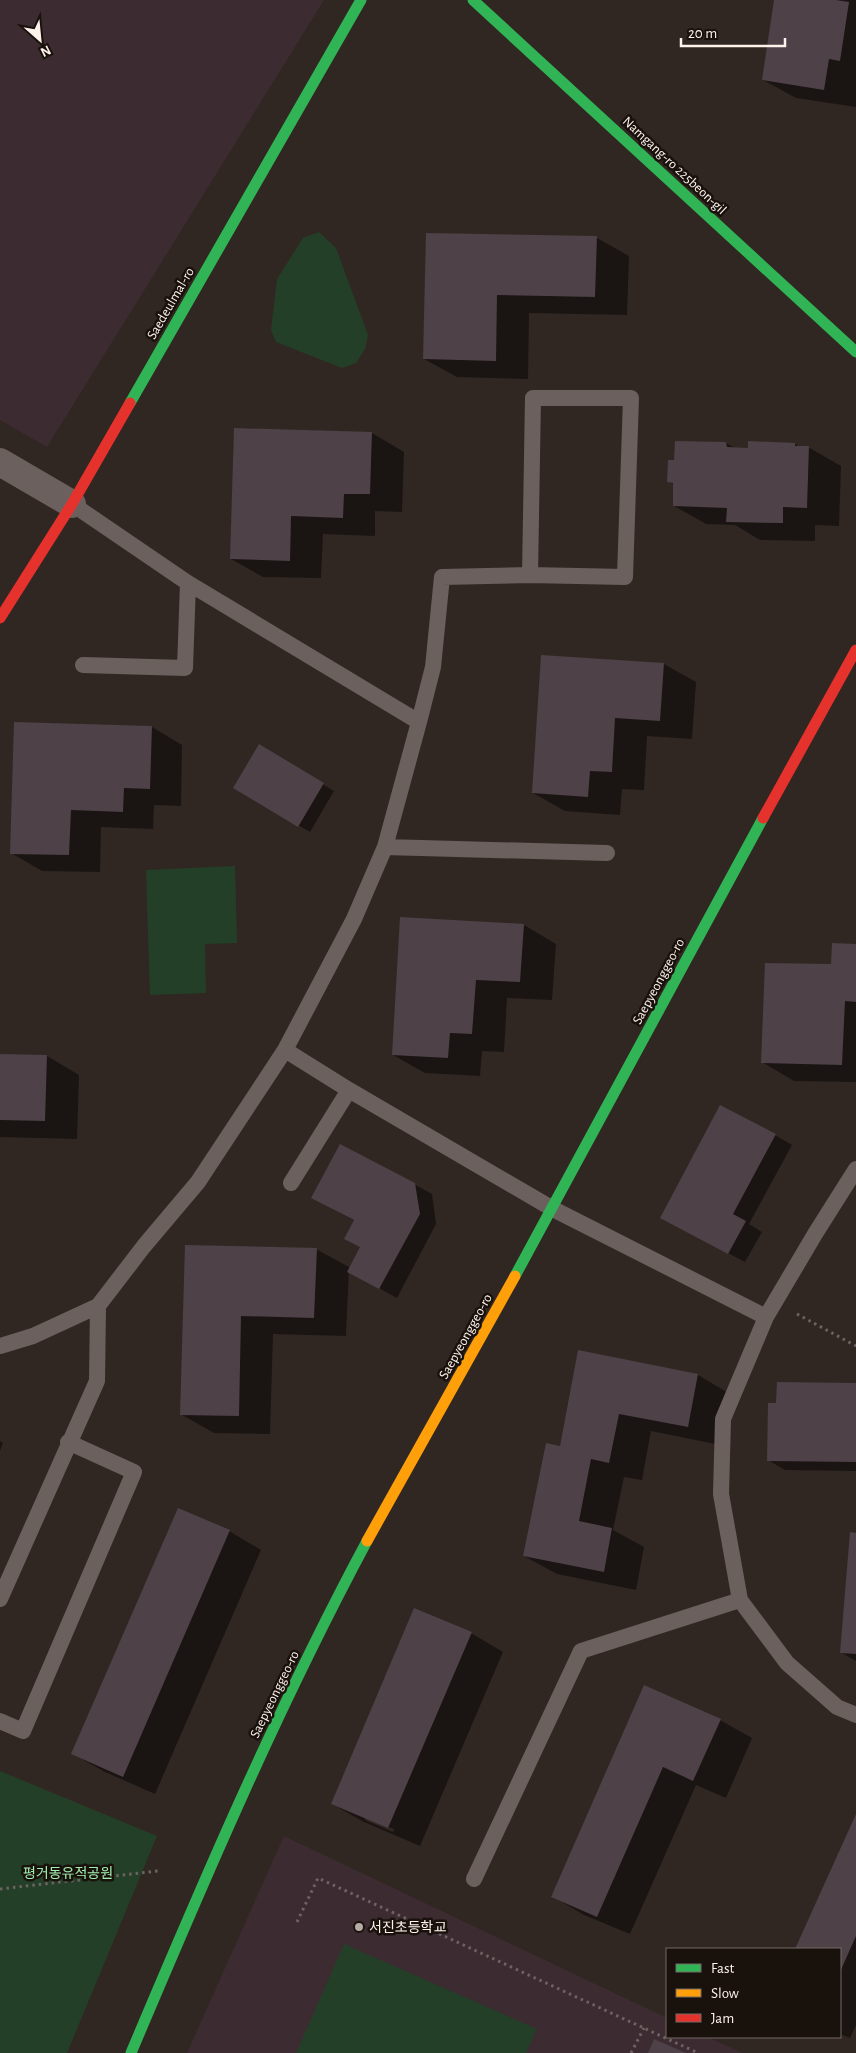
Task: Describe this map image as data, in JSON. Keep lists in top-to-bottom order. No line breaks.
{"streets":{"street":["Namgang-ro 225beon-gil","Saedeulmal-ro","Saepyeonggeo-ro"]},"parks":["평거동유적공원"],"places":["서진초등학교"],"legend":["Fast","Slow","Jam"],"scale_bar":"20 m","north":"bottom right"}
